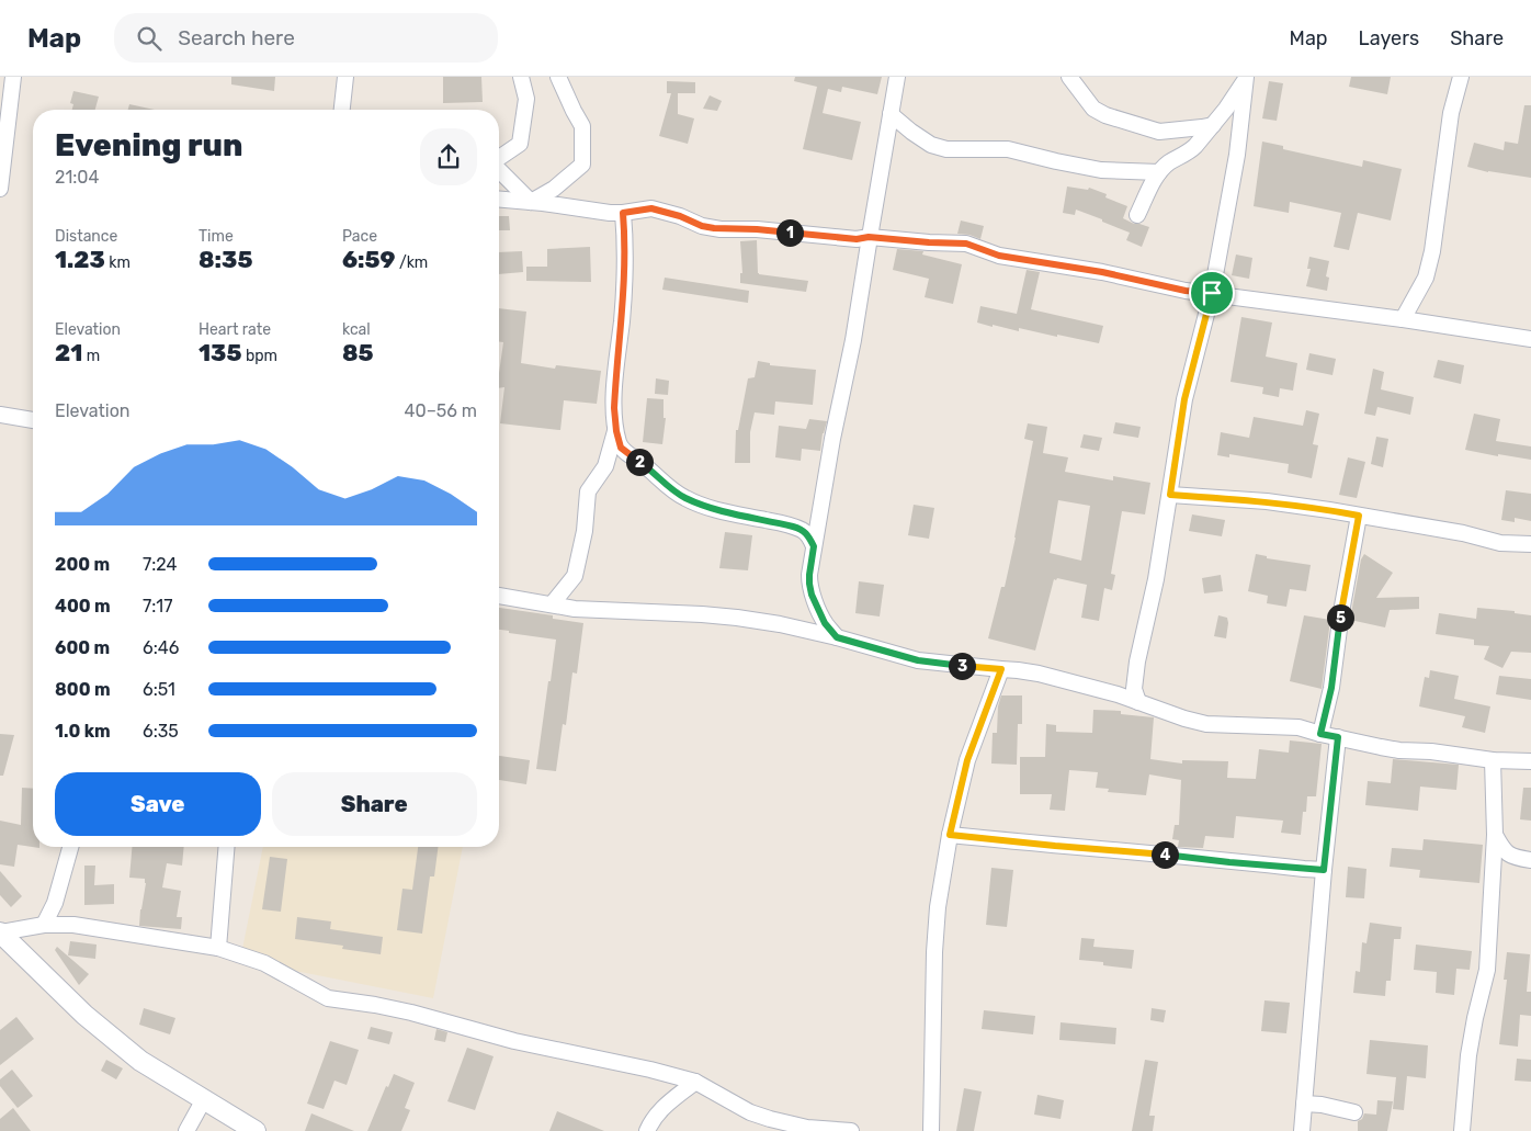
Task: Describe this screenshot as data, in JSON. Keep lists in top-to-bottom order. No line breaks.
{"page":{"header":"Map","search":"Search here","nav":["Map","Layers","Share"],"heading":["Evening run","21:04"],"stats":[["Distance","1.23 km"],["Time","8:35"],["Pace","6:59 /km"],["Elevation","21 m"],["Heart rate","135 bpm"],["kcal","85"]],"pins":["1","2","5","3","4"],"chart":["Elevation","40–56 m"],"list":[{"name":"200 m","note":"7:24"},{"name":"400 m","note":"7:17"},{"name":"600 m","note":"6:46"},{"name":"800 m","note":"6:51"},{"name":"1.0 km","note":"6:35"}],"buttons":["Save","Share"]}}
